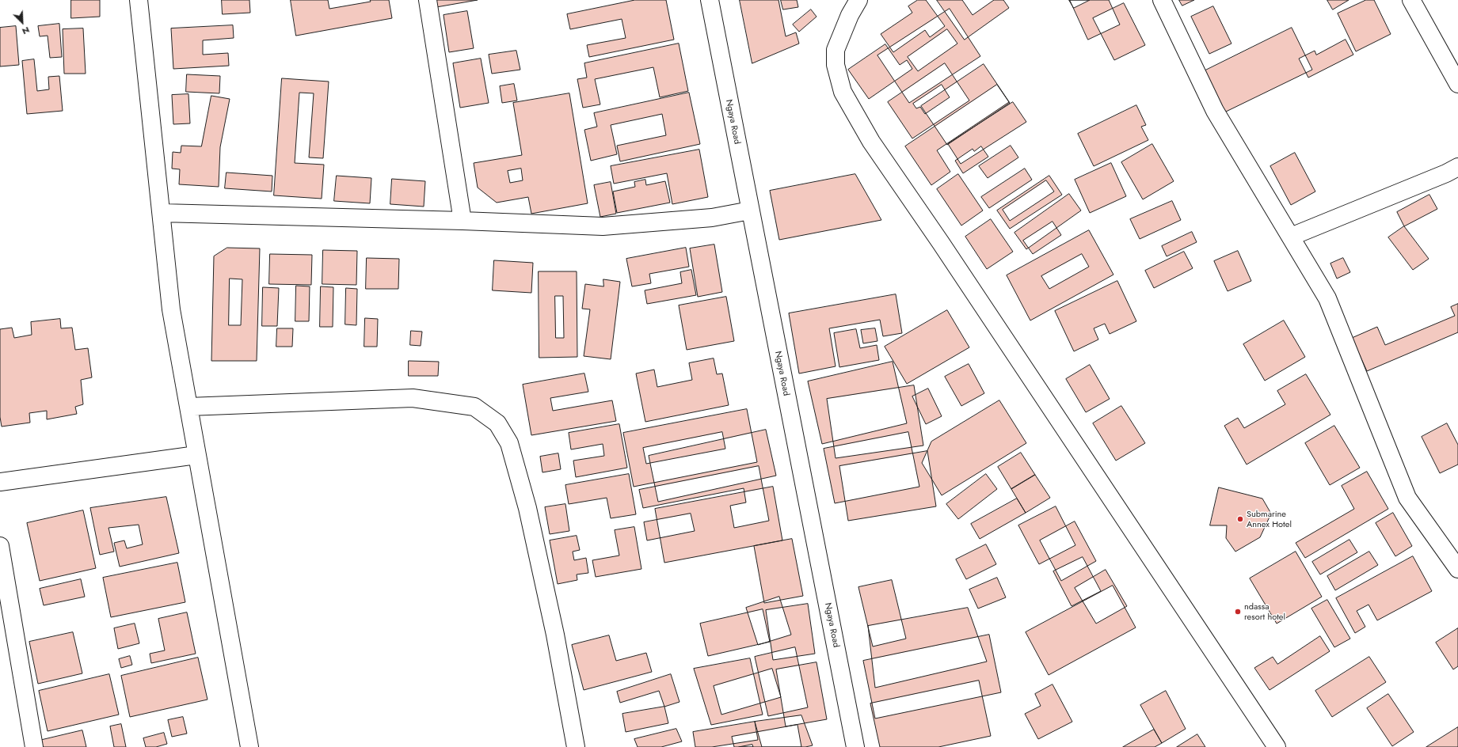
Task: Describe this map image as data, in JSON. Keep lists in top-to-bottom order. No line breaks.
{"streets":{"street":["Ngaya Road"]},"places":["Submarine Annex Hotel","ndassa resort hotel"],"north":"bottom right"}
